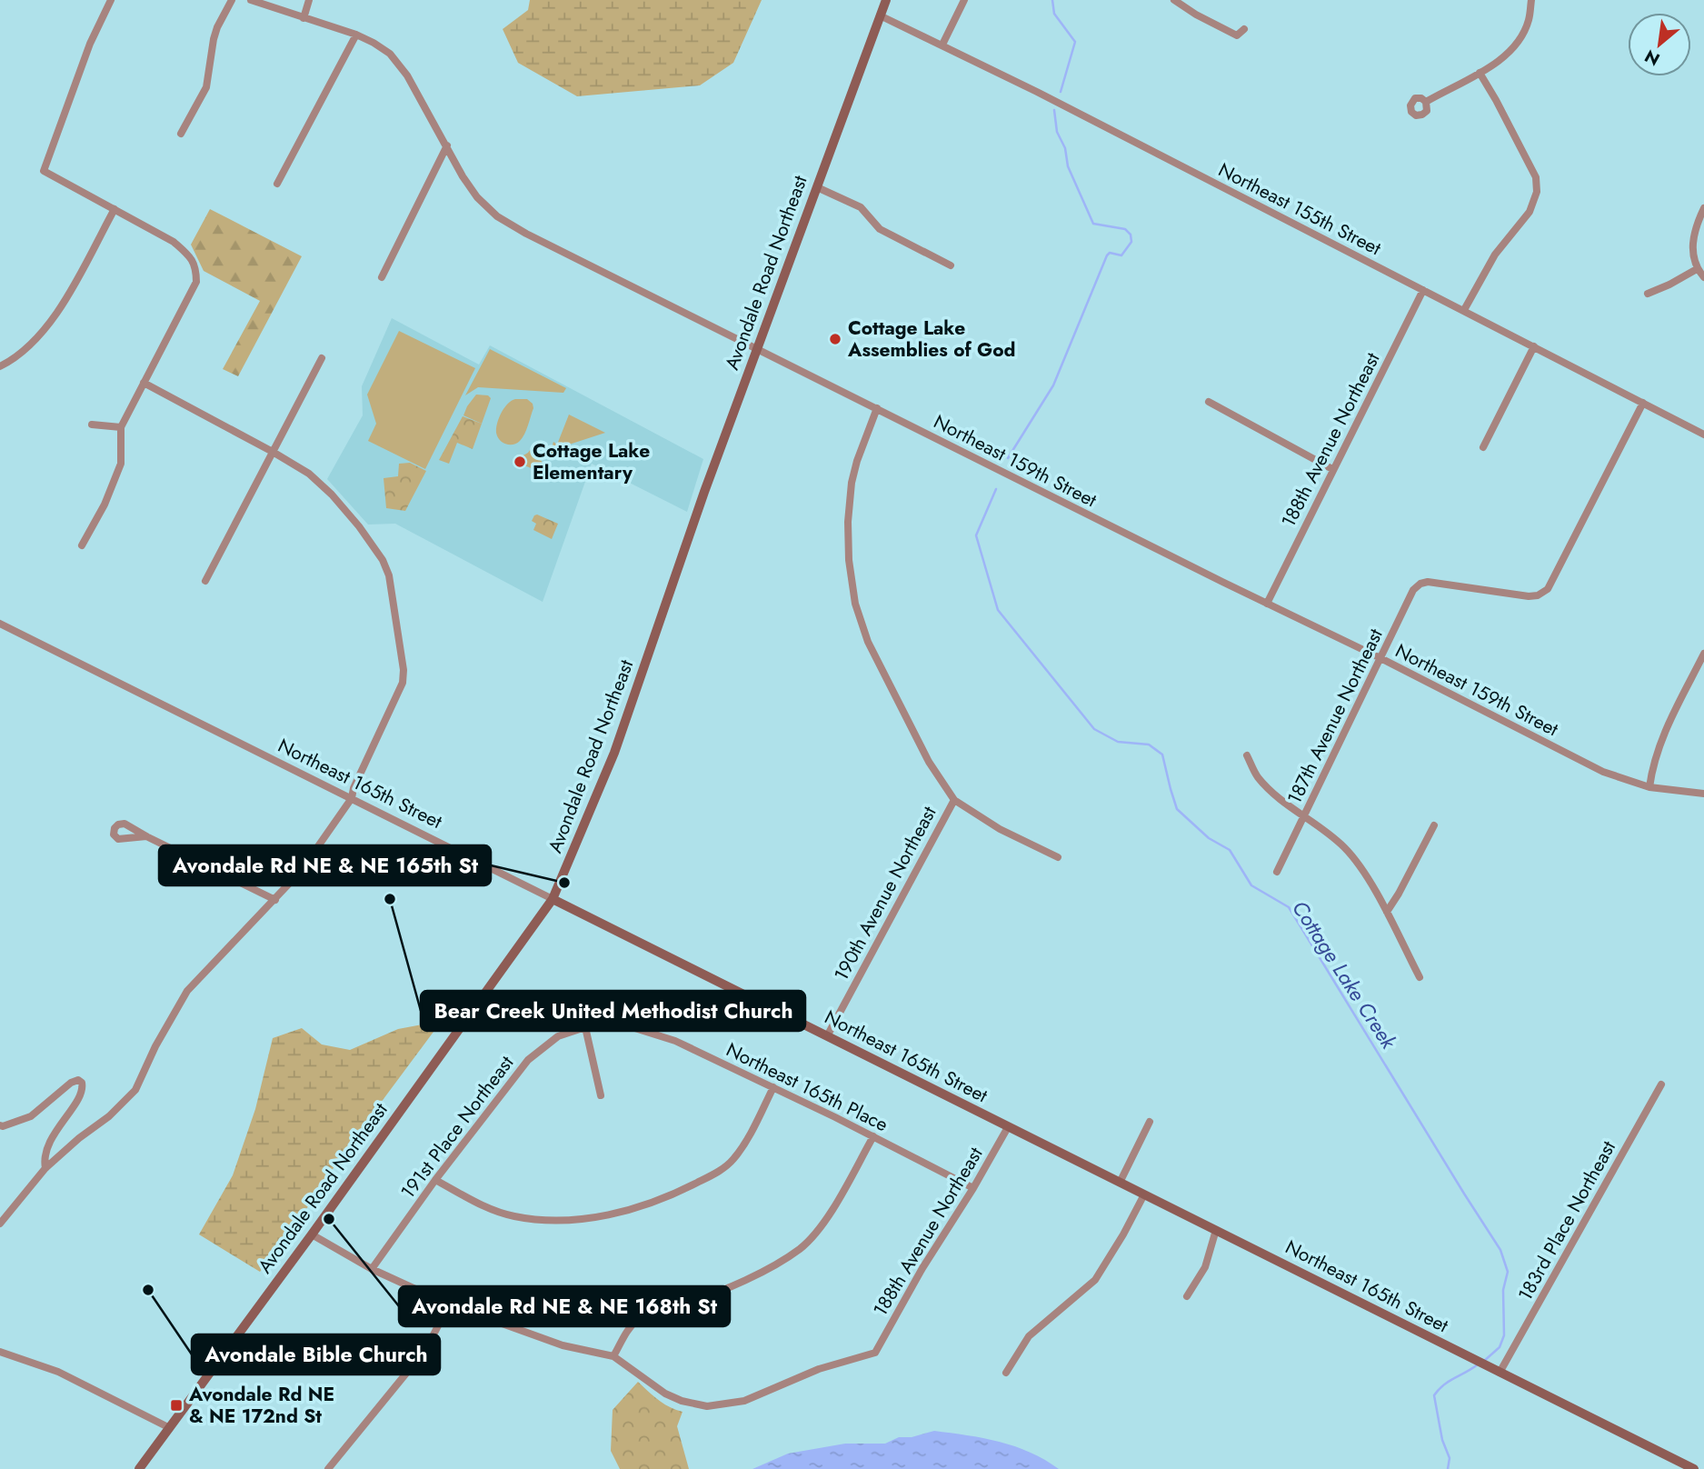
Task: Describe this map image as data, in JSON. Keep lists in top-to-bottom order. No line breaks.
{"streets":{"main road":["Avondale Road Northeast","Northeast 165th Street"],"street":["Northeast 155th Street","188th Avenue Northeast","Northeast 159th Street","187th Avenue Northeast","190th Avenue Northeast","Northeast 165th Place","191st Place Northeast","183rd Place Northeast"]},"crossings":[["Northeast 155th Street","Avondale Road Northeast"],["Northeast 155th Street","188th Avenue Northeast"],["Northeast 155th Street","187th Avenue Northeast"],["Avondale Road Northeast","Northeast 159th Street"],["Avondale Road Northeast","Northeast 165th Street"],["188th Avenue Northeast","Northeast 159th Street"],["188th Avenue Northeast","Northeast 165th Street"],["188th Avenue Northeast","Northeast 165th Place"],["Northeast 159th Street","187th Avenue Northeast"],["Northeast 165th Street","190th Avenue Northeast"],["Northeast 165th Street","183rd Place Northeast"],["Northeast 165th Place","191st Place Northeast"]],"water":["Cottage Lake Creek"],"places":{"other":["Cottage Lake Assemblies of God","Cottage Lake Elementary","Avondale Rd NE & NE 165th St","Bear Creek United Methodist Church","Avondale Rd NE & NE 168th St","Avondale Bible Church"],"transit":["Avondale Rd NE & NE 172nd St"]},"north":"bottom left"}
